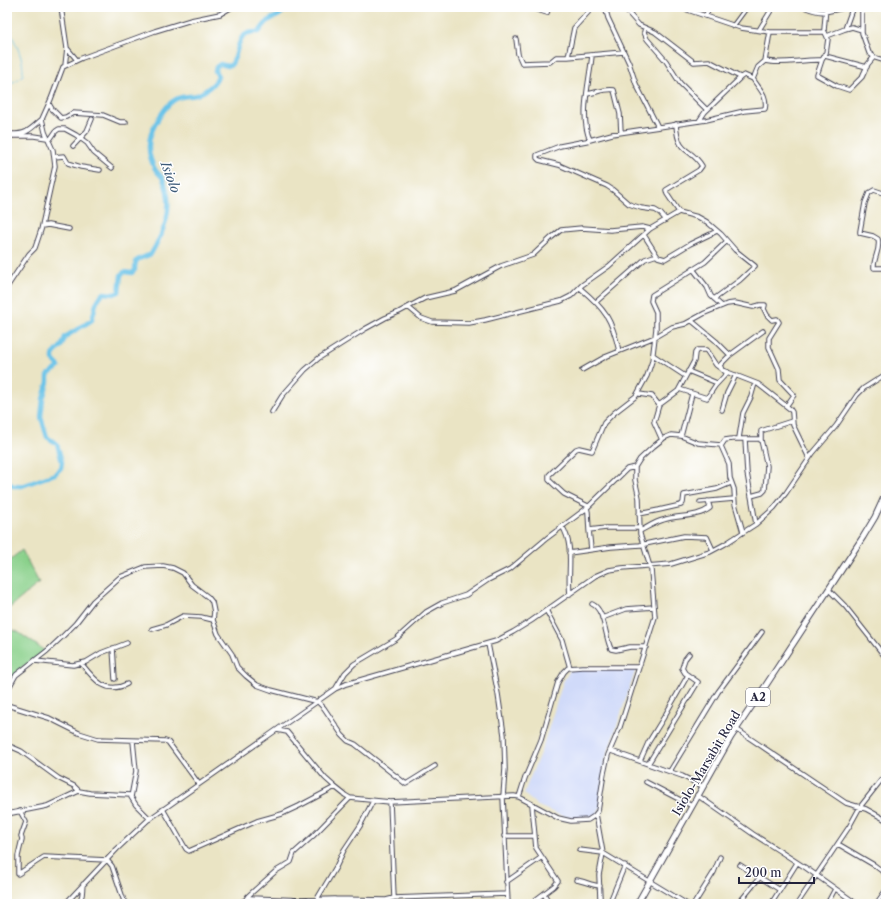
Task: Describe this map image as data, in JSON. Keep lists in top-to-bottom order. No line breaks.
{"streets":{"highway":["A2","Isiolo-Marsabit Road"]},"water":["Isiolo"],"scale_bar":"200 m"}
